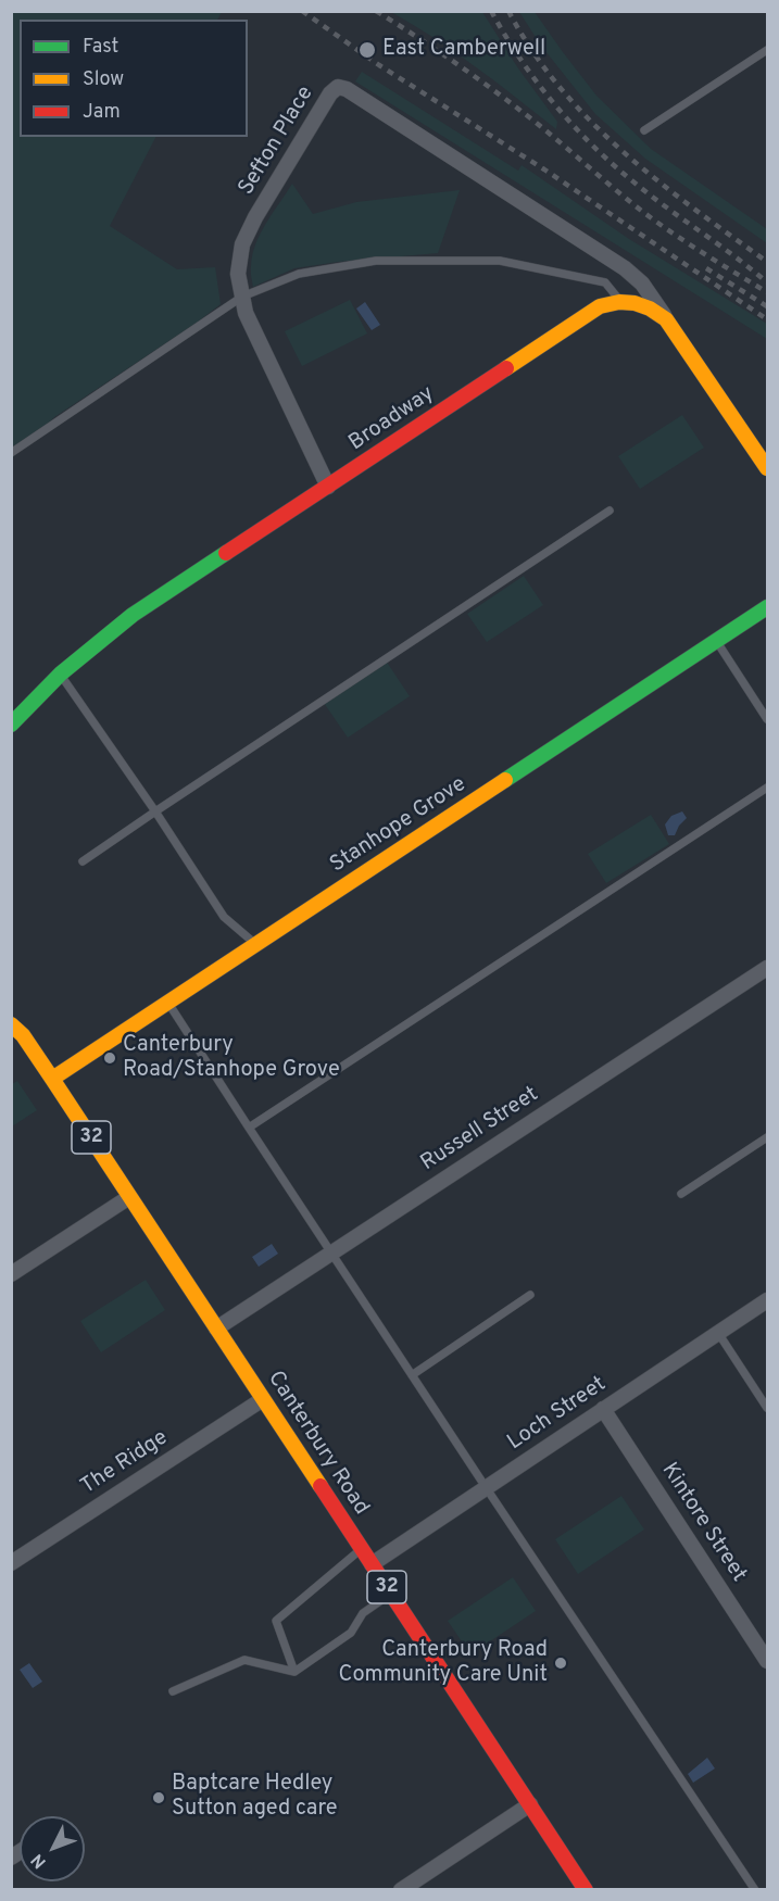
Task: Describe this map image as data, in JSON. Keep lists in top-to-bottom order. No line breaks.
{"streets":{"main road":["Broadway","Stanhope Grove","32","Canterbury Road"],"street":["Sefton Place","Russell Street","Loch Street","The Ridge","Kintore Street"]},"crossings":[["Sefton Place","Broadway"],["Stanhope Grove","Canterbury Road"],["Russell Street","Canterbury Road"],["Loch Street","Canterbury Road"],["Loch Street","Kintore Street"],["Canterbury Road","The Ridge"]],"places":["East Camberwell","Canterbury Road/Stanhope Grove","Canterbury Road Community Care Unit","Baptcare Hedley Sutton aged care"],"legend":["Fast","Slow","Jam"],"north":"bottom left"}
